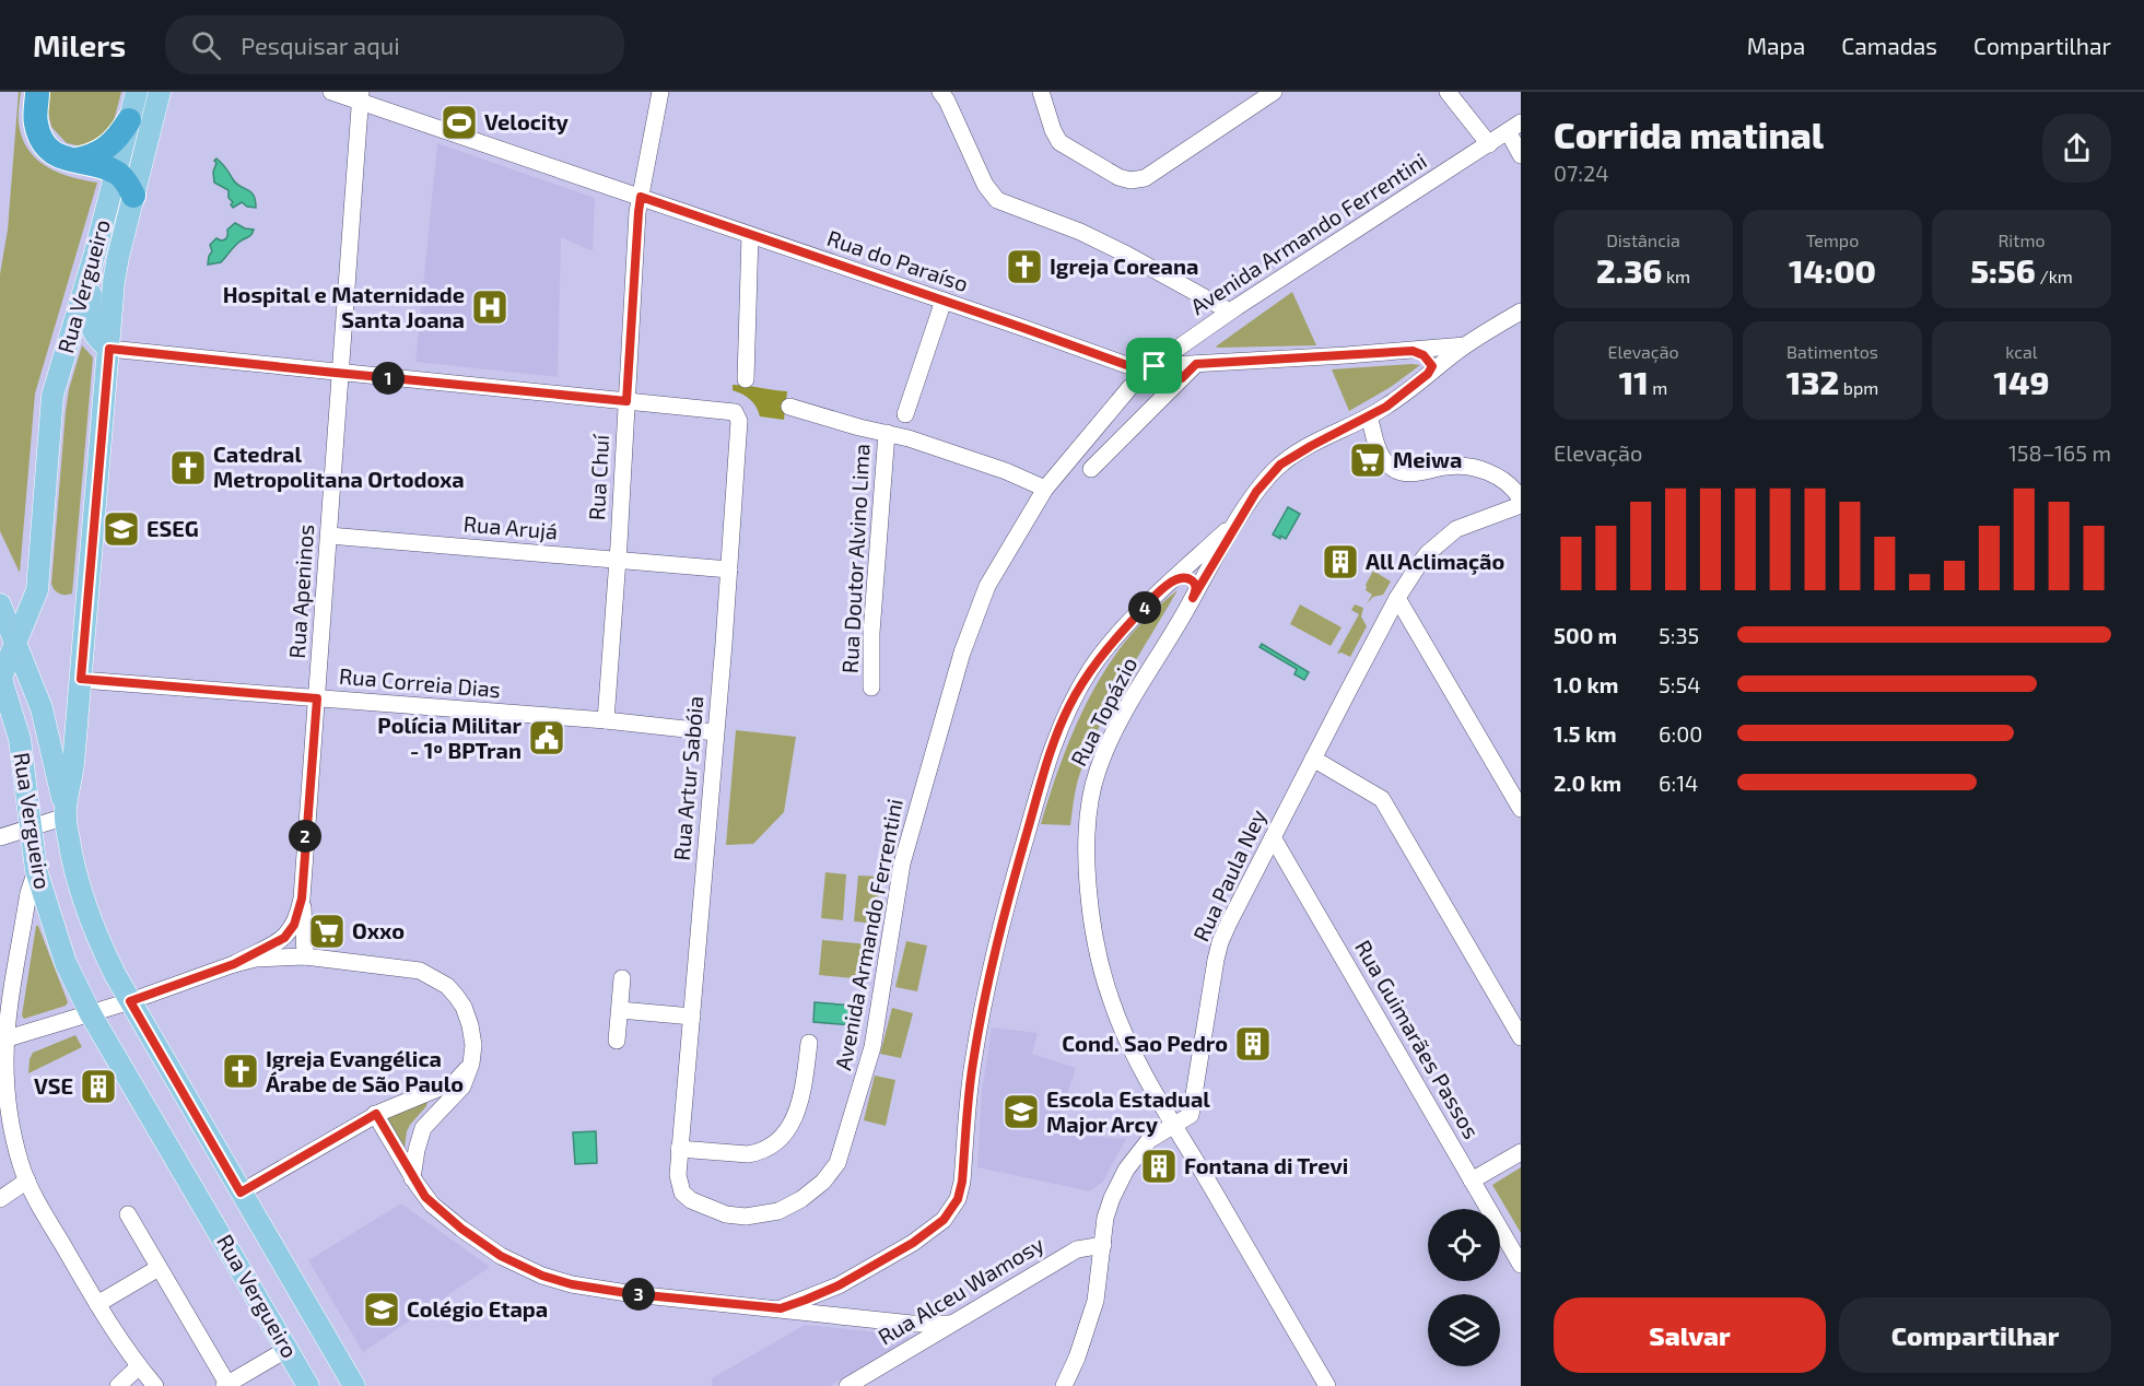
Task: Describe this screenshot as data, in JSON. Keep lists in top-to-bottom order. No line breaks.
{"streets":{"main road":["Rua Vergueiro"],"street":["Avenida Armando Ferrentini","Rua do Paraíso","Rua Chuí","Rua Arujá","Rua Doutor Alvino Lima","Rua Apeninos","Rua Correia Dias","Rua Topázio","Rua Artur Sabóia","Rua Paula Ney","Rua Guimarães Passos","Rua Alceu Wamosy"]},"crossings":[["Avenida Armando Ferrentini","Rua do Paraíso"],["Avenida Armando Ferrentini","Rua Artur Sabóia"],["Rua do Paraíso","Rua Chuí"],["Rua do Paraíso","Rua Apeninos"],["Rua do Paraíso","Rua Topázio"],["Rua Vergueiro","Rua Correia Dias"],["Rua Chuí","Rua Arujá"],["Rua Chuí","Rua Correia Dias"],["Rua Chuí","Rua Artur Sabóia"],["Rua Arujá","Rua Apeninos"],["Rua Arujá","Rua Artur Sabóia"],["Rua Apeninos","Rua Correia Dias"],["Rua Correia Dias","Rua Artur Sabóia"],["Rua Topázio","Rua Paula Ney"],["Rua Paula Ney","Rua Guimarães Passos"],["Rua Paula Ney","Rua Alceu Wamosy"]],"places":{"sports":["Velocity"],"church":["Igreja Coreana","Catedral Metropolitana Ortodoxa","Igreja Evangélica Árabe de São Paulo"],"hospital":["Hospital e Maternidade Santa Joana"],"supermarket":["Meiwa","Oxxo"],"school or university":["ESEG","Escola Estadual Major Arcy","Colégio Etapa"],"building":["All Aclimação","Cond. Sao Pedro","VSE","Fontana di Trevi"],"public building":["Polícia Militar - 1º BPTran"]},"page":{"header":"Milers","search":"Pesquisar aqui","nav":["Mapa","Camadas","Compartilhar"],"heading":["Corrida matinal","07:24"],"stats":[["Distância","2.36 km"],["Tempo","14:00"],["Ritmo","5:56 /km"],["Elevação","11 m"],["Batimentos","132 bpm"],["kcal","149"]],"pins":["1","4","2","3"],"chart":["Elevação","158–165 m"],"list":[{"name":"500 m","note":"5:35"},{"name":"1.0 km","note":"5:54"},{"name":"1.5 km","note":"6:00"},{"name":"2.0 km","note":"6:14"}],"buttons":["Salvar","Compartilhar"]}}
